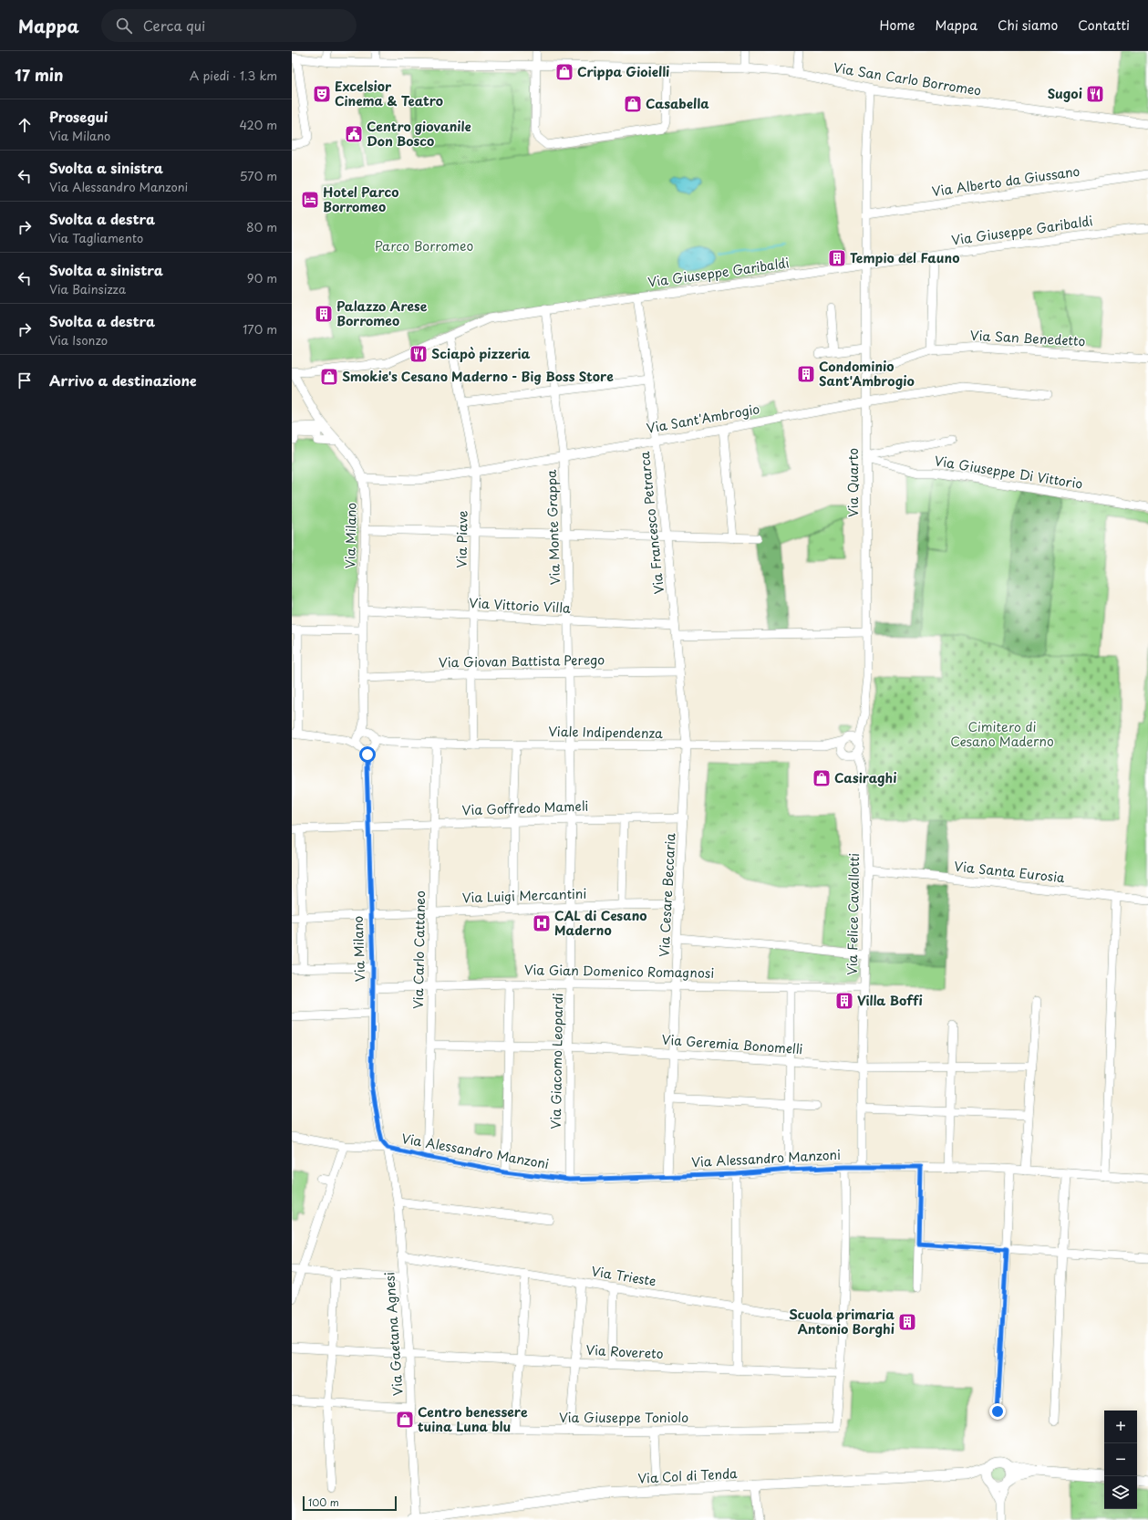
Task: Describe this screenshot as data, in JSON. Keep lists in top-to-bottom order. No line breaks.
{"streets":{"main road":["Via Col di Tenda"],"street":["Via San Carlo Borromeo","Via Alberto da Giussano","Via Giuseppe Garibaldi","Via San Benedetto","Via Sant'Ambrogio","Via Giuseppe Di Vittorio","Via Quarto","Via Francesco Petrarca","Via Monte Grappa","Via Milano","Via Piave","Via Vittorio Villa","Via Giovan Battista Perego","Viale Indipendenza","Via Goffredo Mameli","Via Santa Eurosia","Via Cesare Beccaria","Via Luigi Mercantini","Via Felice Cavallotti","Via Carlo Cattaneo","Via Gian Domenico Romagnosi","Via Geremia Bonomelli","Via Giacomo Leopardi","Via Alessandro Manzoni","Via Trieste","Via Gaetana Agnesi","Via Rovereto","Via Giuseppe Toniolo"]},"crossings":[["Via San Carlo Borromeo","Via Quarto"],["Via Alberto da Giussano","Via Quarto"],["Via Giuseppe Garibaldi","Via Quarto"],["Via Giuseppe Garibaldi","Via Francesco Petrarca"],["Via Giuseppe Garibaldi","Via Monte Grappa"],["Via Giuseppe Garibaldi","Via Milano"],["Via Giuseppe Garibaldi","Via Piave"],["Via San Benedetto","Via Quarto"],["Via Sant'Ambrogio","Via Quarto"],["Via Sant'Ambrogio","Via Francesco Petrarca"],["Via Sant'Ambrogio","Via Monte Grappa"],["Via Sant'Ambrogio","Via Milano"],["Via Sant'Ambrogio","Via Piave"],["Via Giuseppe Di Vittorio","Via Quarto"],["Via Quarto","Viale Indipendenza"],["Via Quarto","Via Felice Cavallotti"],["Via Francesco Petrarca","Via Vittorio Villa"],["Via Francesco Petrarca","Via Giovan Battista Perego"],["Via Francesco Petrarca","Viale Indipendenza"],["Via Francesco Petrarca","Via Cesare Beccaria"],["Via Monte Grappa","Via Vittorio Villa"],["Via Monte Grappa","Via Giovan Battista Perego"],["Via Monte Grappa","Viale Indipendenza"],["Via Monte Grappa","Via Giacomo Leopardi"],["Via Milano","Via Vittorio Villa"],["Via Milano","Via Giovan Battista Perego"],["Via Milano","Viale Indipendenza"],["Via Milano","Via Goffredo Mameli"],["Via Milano","Via Luigi Mercantini"],["Via Milano","Via Gian Domenico Romagnosi"],["Via Milano","Via Alessandro Manzoni"],["Via Milano","Via Gaetana Agnesi"],["Via Piave","Via Vittorio Villa"],["Via Piave","Via Giovan Battista Perego"],["Via Piave","Viale Indipendenza"],["Viale Indipendenza","Via Cesare Beccaria"],["Viale Indipendenza","Via Felice Cavallotti"],["Viale Indipendenza","Via Carlo Cattaneo"],["Viale Indipendenza","Via Giacomo Leopardi"],["Via Goffredo Mameli","Via Cesare Beccaria"],["Via Goffredo Mameli","Via Carlo Cattaneo"],["Via Goffredo Mameli","Via Giacomo Leopardi"],["Via Santa Eurosia","Via Felice Cavallotti"],["Via Cesare Beccaria","Via Luigi Mercantini"],["Via Cesare Beccaria","Via Gian Domenico Romagnosi"],["Via Cesare Beccaria","Via Geremia Bonomelli"],["Via Cesare Beccaria","Via Alessandro Manzoni"],["Via Luigi Mercantini","Via Carlo Cattaneo"],["Via Luigi Mercantini","Via Giacomo Leopardi"],["Via Felice Cavallotti","Via Gian Domenico Romagnosi"],["Via Felice Cavallotti","Via Geremia Bonomelli"],["Via Felice Cavallotti","Via Alessandro Manzoni"],["Via Carlo Cattaneo","Via Gian Domenico Romagnosi"],["Via Carlo Cattaneo","Via Geremia Bonomelli"],["Via Carlo Cattaneo","Via Alessandro Manzoni"],["Via Gian Domenico Romagnosi","Via Giacomo Leopardi"],["Via Geremia Bonomelli","Via Giacomo Leopardi"],["Via Giacomo Leopardi","Via Alessandro Manzoni"],["Via Alessandro Manzoni","Via Gaetana Agnesi"],["Via Trieste","Via Gaetana Agnesi"],["Via Gaetana Agnesi","Via Rovereto"],["Via Gaetana Agnesi","Via Giuseppe Toniolo"],["Via Gaetana Agnesi","Via Col di Tenda"],["Via Rovereto","Via Giuseppe Toniolo"]],"parks":["Parco Borromeo","Cimitero di Cesano Maderno"],"places":{"shop":["Crippa Gioielli","Casabella","Smokie's Cesano Maderno - Big Boss Store","Casiraghi","Centro benessere tuina Luna blu"],"theatre":["Excelsior Cinema & Teatro"],"restaurant":["Sugoi","Sciapò pizzeria"],"public building":["Centro giovanile Don Bosco"],"hotel":["Hotel Parco Borromeo"],"building":["Tempio del Fauno","Palazzo Arese Borromeo","Condominio Sant'Ambrogio","Villa Boffi","Scuola primaria Antonio Borghi"],"hospital":["CAL di Cesano Maderno"]},"scale_bar":"100 m","page":{"header":"Mappa","search":"Cerca qui","nav":["Home","Mappa","Chi siamo","Contatti"],"heading":["17 min","A piedi · 1.3 km"],"list":[["Prosegui","Via Milano","420 m"],["Svolta a sinistra","Via Alessandro Manzoni","570 m"],["Svolta a destra","Via Tagliamento","80 m"],["Svolta a sinistra","Via Bainsizza","90 m"],["Svolta a destra","Via Isonzo","170 m"],"Arrivo a destinazione"],"map_buttons":["+","−"],"scale":"100 m"}}
